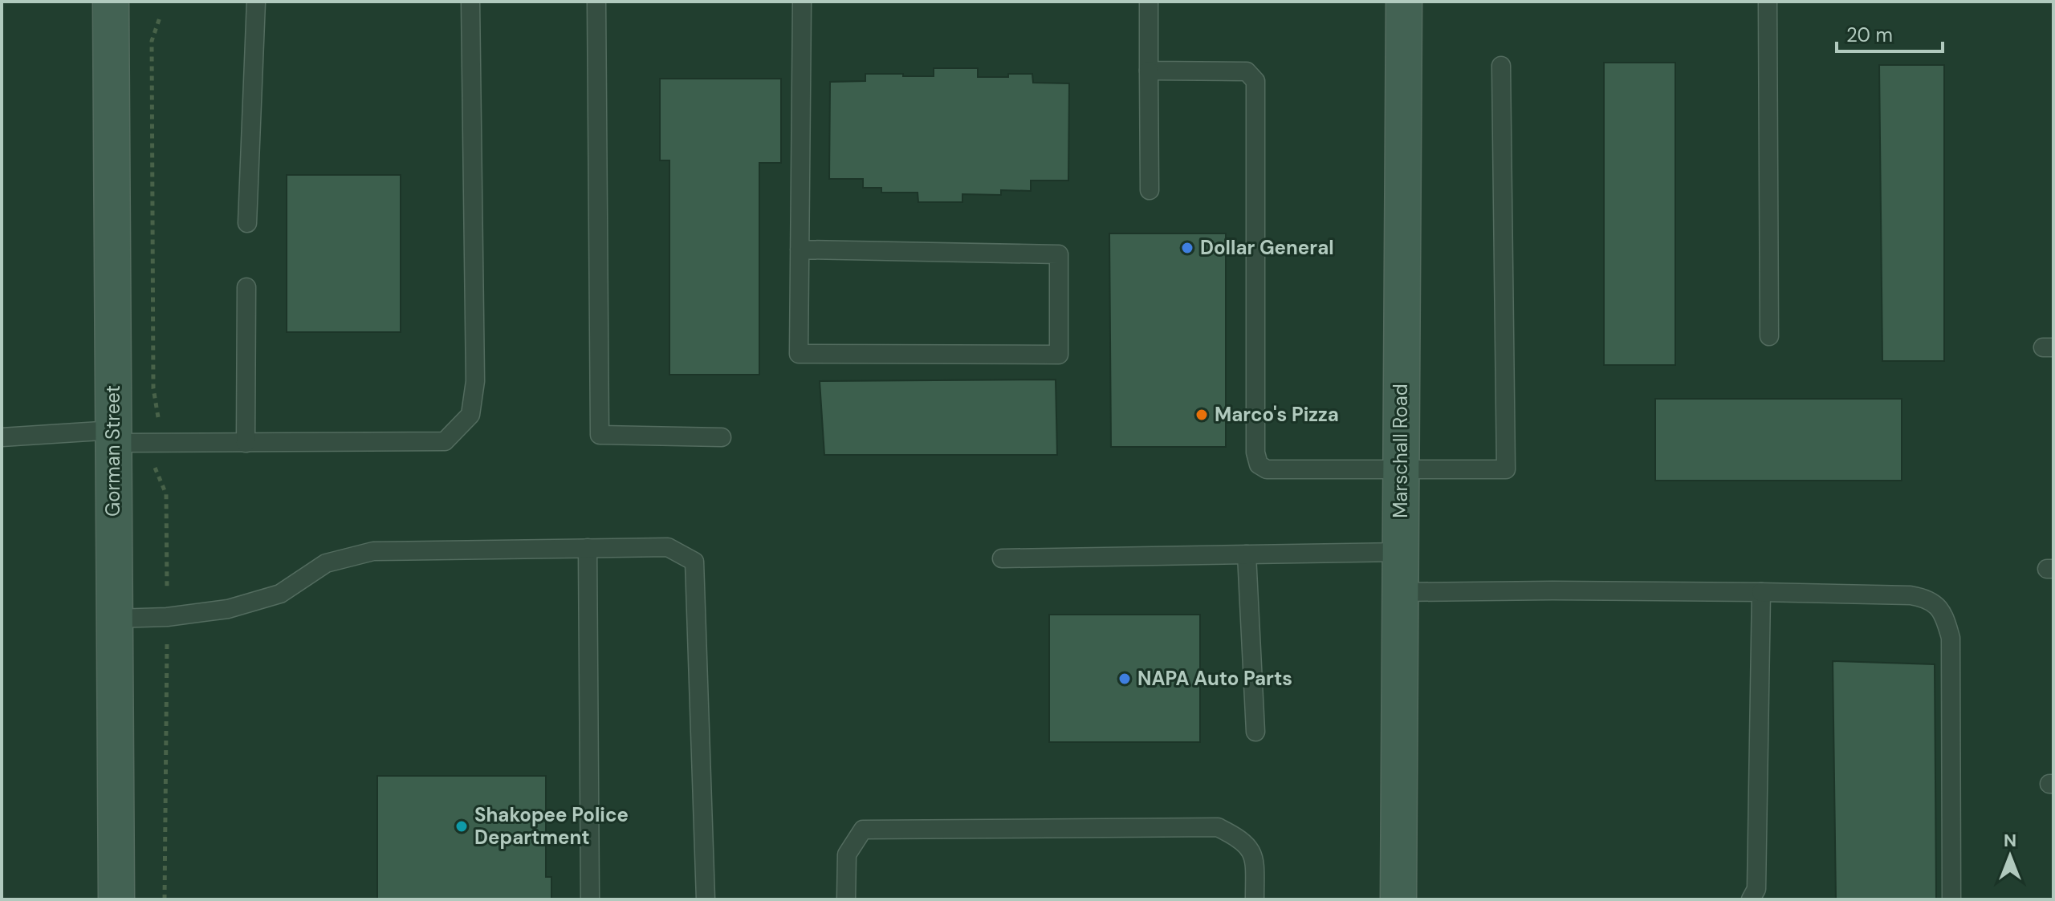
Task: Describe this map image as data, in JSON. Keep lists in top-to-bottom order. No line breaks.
{"streets":{"main road":["Gorman Street","Marschall Road"]},"places":["Dollar General","Marco's Pizza","NAPA Auto Parts","Shakopee Police Department"],"scale_bar":"20 m","north":"top"}
